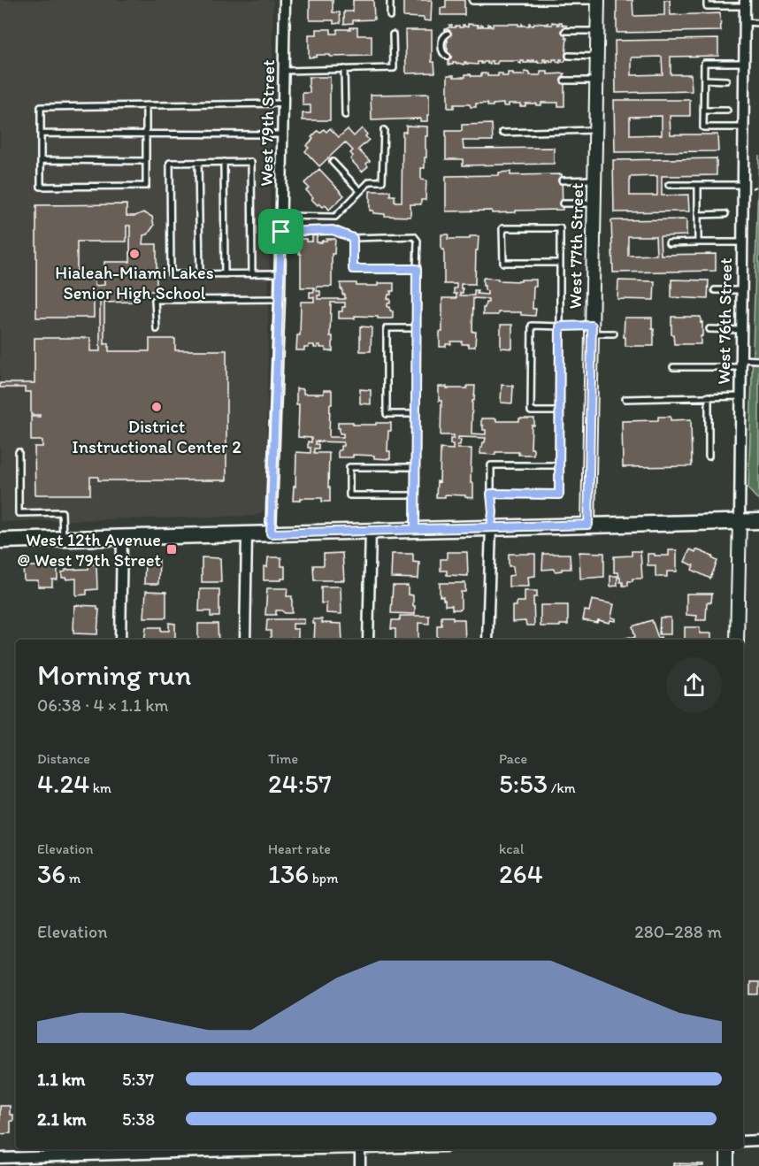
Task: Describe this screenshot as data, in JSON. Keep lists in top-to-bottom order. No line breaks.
{"streets":{"street":["West 79th Street","West 77th Street","West 76th Street"]},"places":{"other":["Hialeah-Miami Lakes Senior High School","District Instructional Center 2"],"transit":["West 12th Avenue @ West 79th Street"]},"page":{"heading":["Morning run","06:38 · 4 × 1.1 km"],"stats":[["Distance","4.24 km"],["Time","24:57"],["Pace","5:53 /km"],["Elevation","36 m"],["Heart rate","136 bpm"],["kcal","264"]],"chart":["Elevation","280–288 m"],"list":[{"name":"1.1 km","note":"5:37"},{"name":"2.1 km","note":"5:38"}]}}
